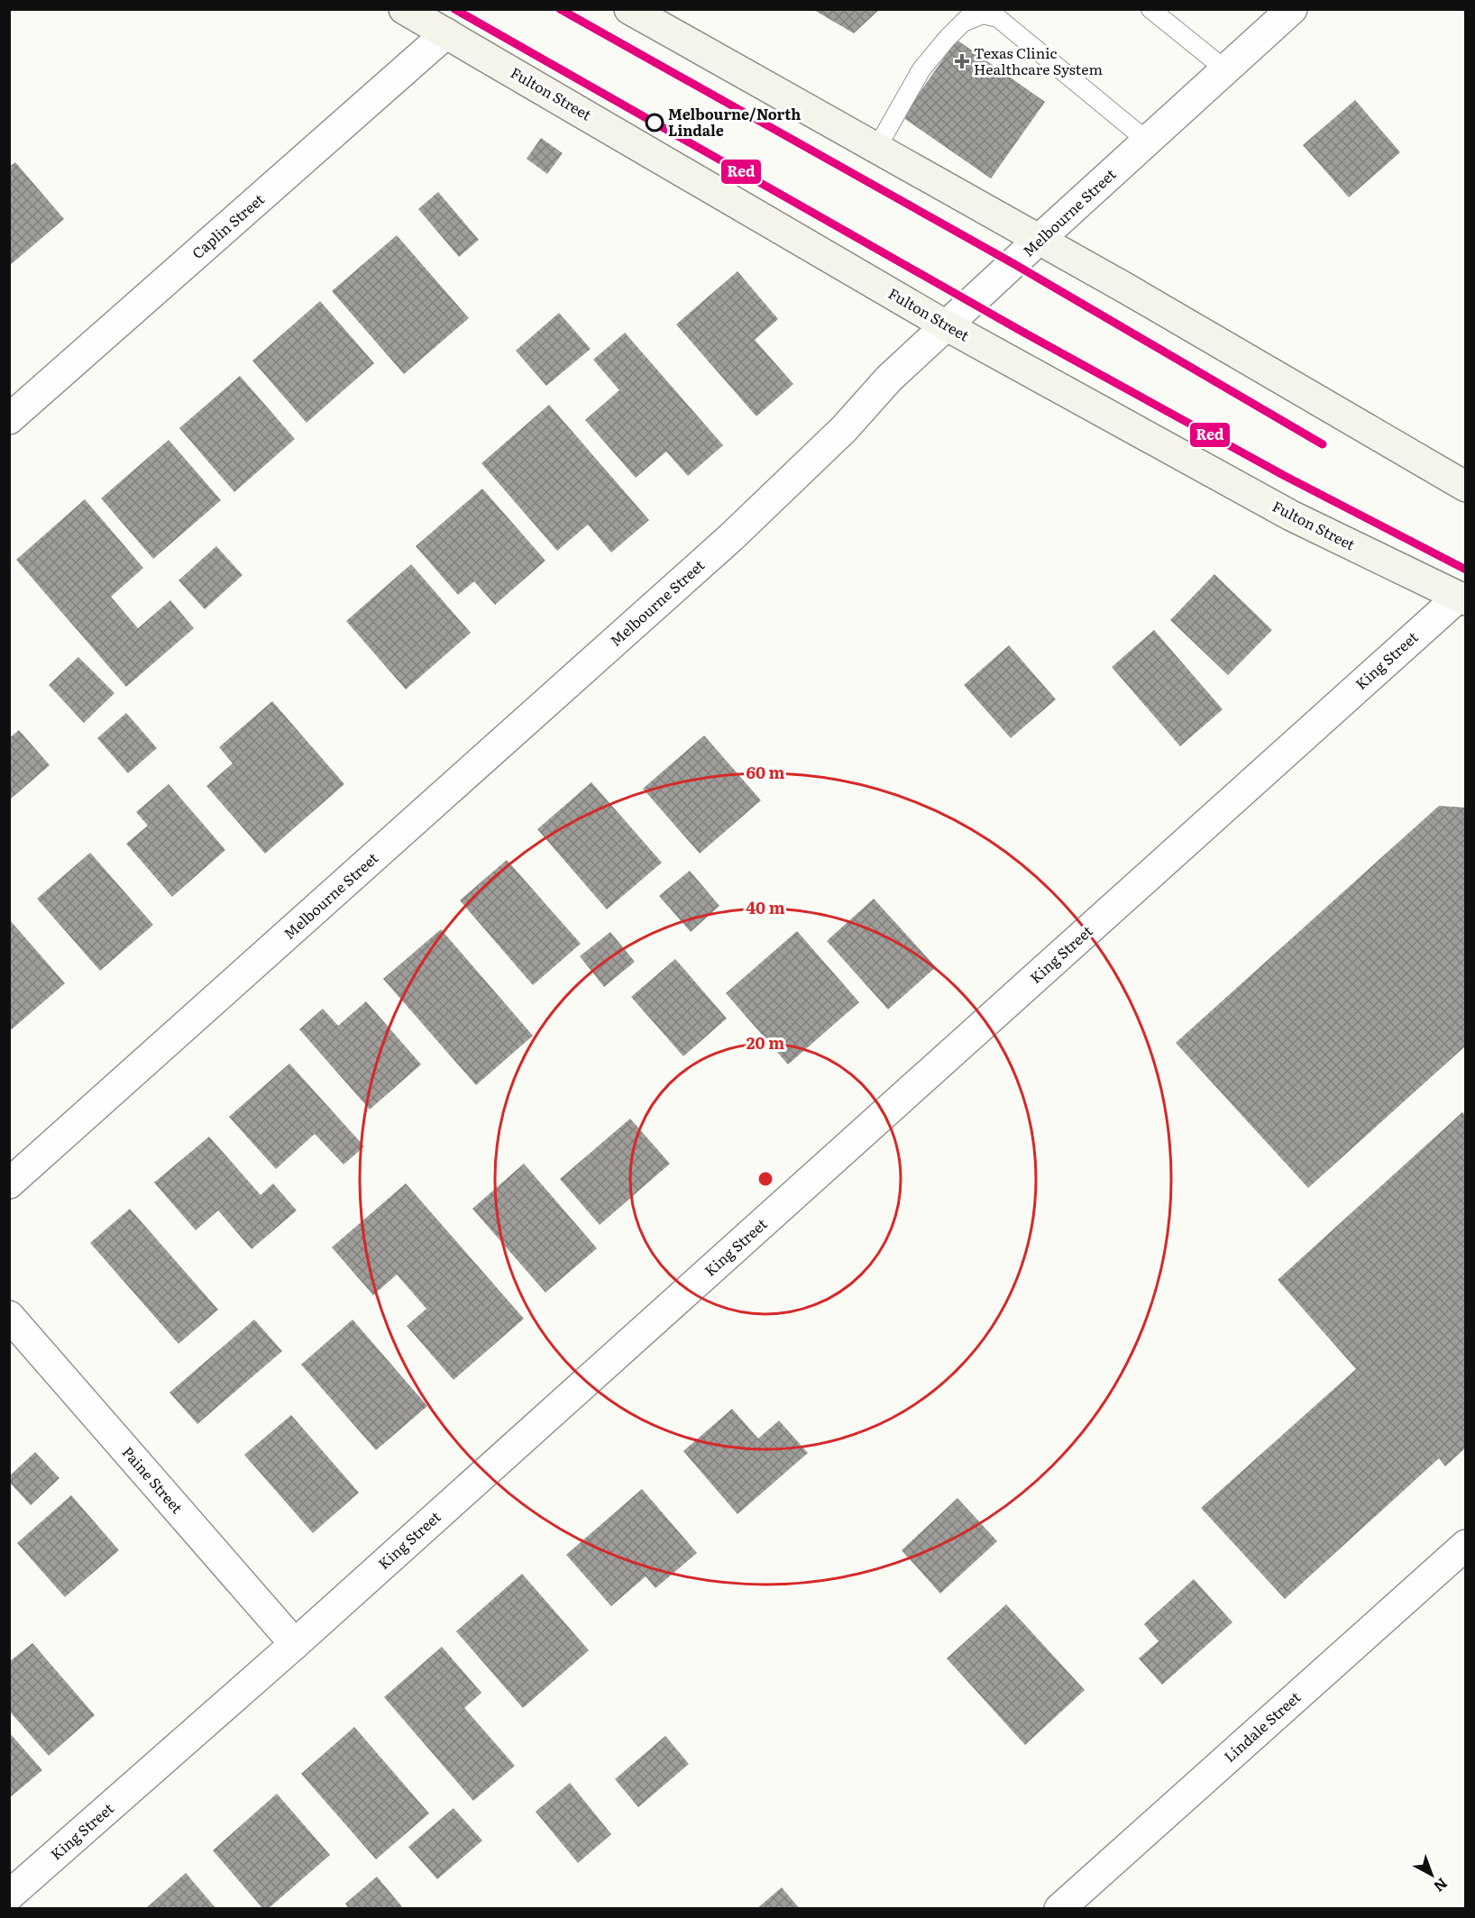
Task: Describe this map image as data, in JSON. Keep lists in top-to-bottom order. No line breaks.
{"streets":{"main road":["Fulton Street"],"street":["Melbourne Street","Caplin Street","King Street","Paine Street","Lindale Street"]},"crossings":[["Fulton Street","Melbourne Street"],["Fulton Street","Caplin Street"],["Fulton Street","King Street"],["King Street","Paine Street"]],"places":{"health":["Texas Clinic Healthcare System"],"other":["Melbourne/North Lindale"]},"lines":["transit line Red"],"north":"bottom right","rings":["60 m","40 m","20 m"]}
